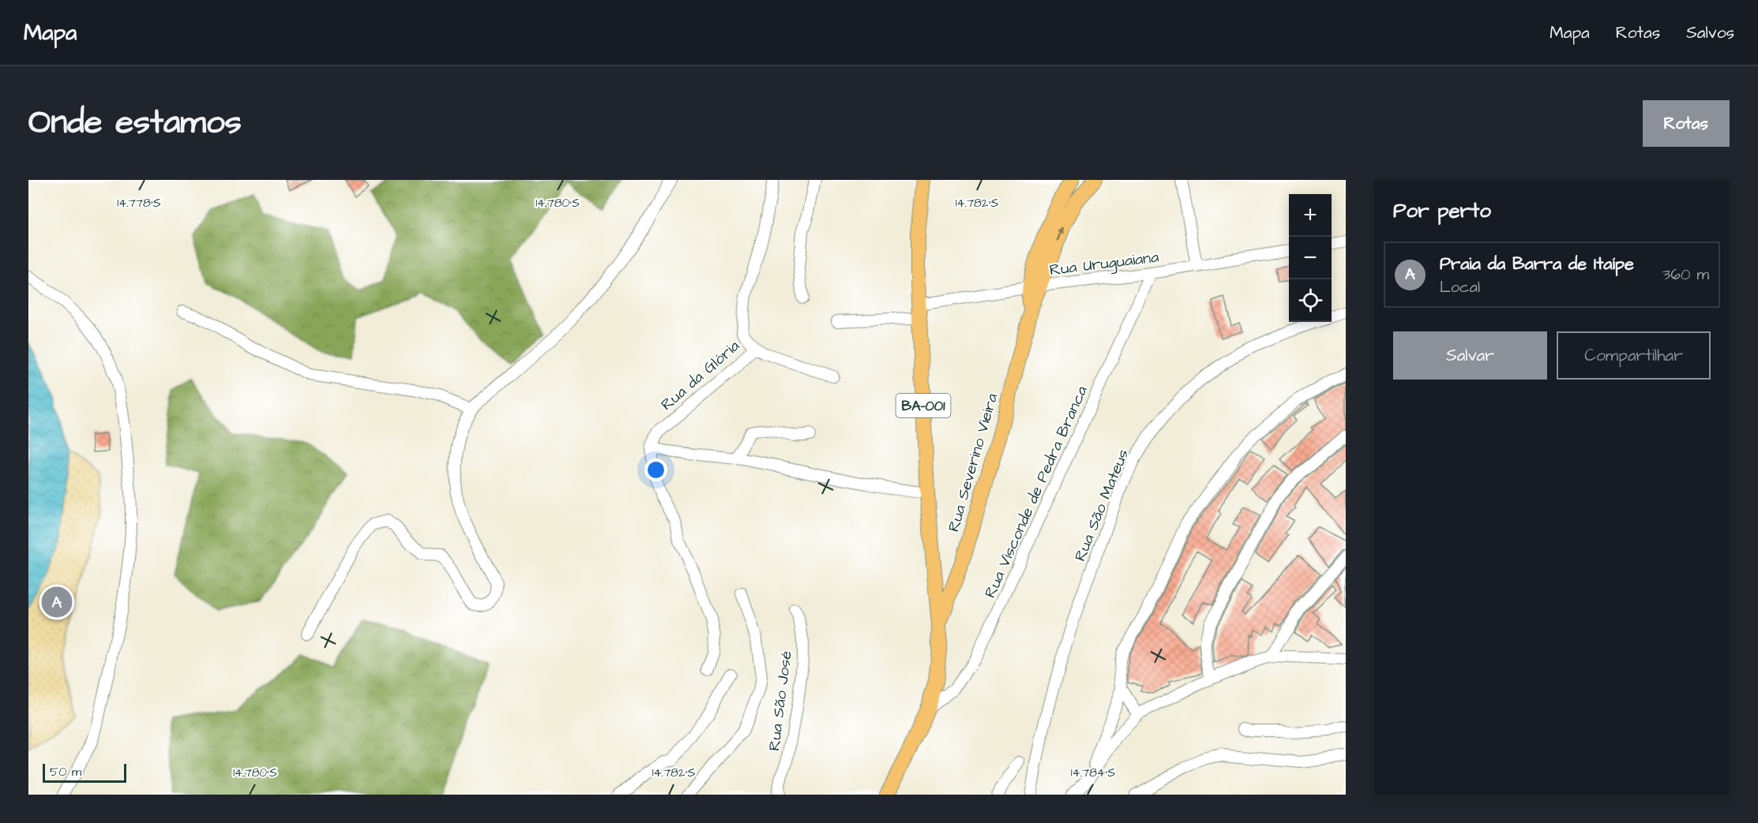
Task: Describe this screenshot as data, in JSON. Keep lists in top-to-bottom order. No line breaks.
{"streets":{"main road":["BA-001","Rua Severino Vieira"],"street":["Rua Uruguaiana","Rua da Glória","Rua Visconde de Pedra Branca","Rua São Mateus","Rua São José"]},"crossings":[["Rua Uruguaiana","BA-001"],["Rua Uruguaiana","Rua Severino Vieira"],["Rua Uruguaiana","Rua Visconde de Pedra Branca"],["BA-001","Rua Severino Vieira"],["BA-001","Rua Visconde de Pedra Branca"]],"scale_bar":"50 m","page":{"header":"Mapa","nav":["Mapa","Rotas","Salvos"],"title":"Onde estamos","buttons":["Rotas",["Salvar","Compartilhar"]],"heading":"Por perto","map_buttons":["+","−"],"list":[{"mark":"A","name":"Praia da Barra de Itaípe","note":"Local","value":"360 m"}],"pins":"A","scale":"50 m"},"coordinates":["14.778°S","14.780°S","14.782°S","14.784°S"]}
